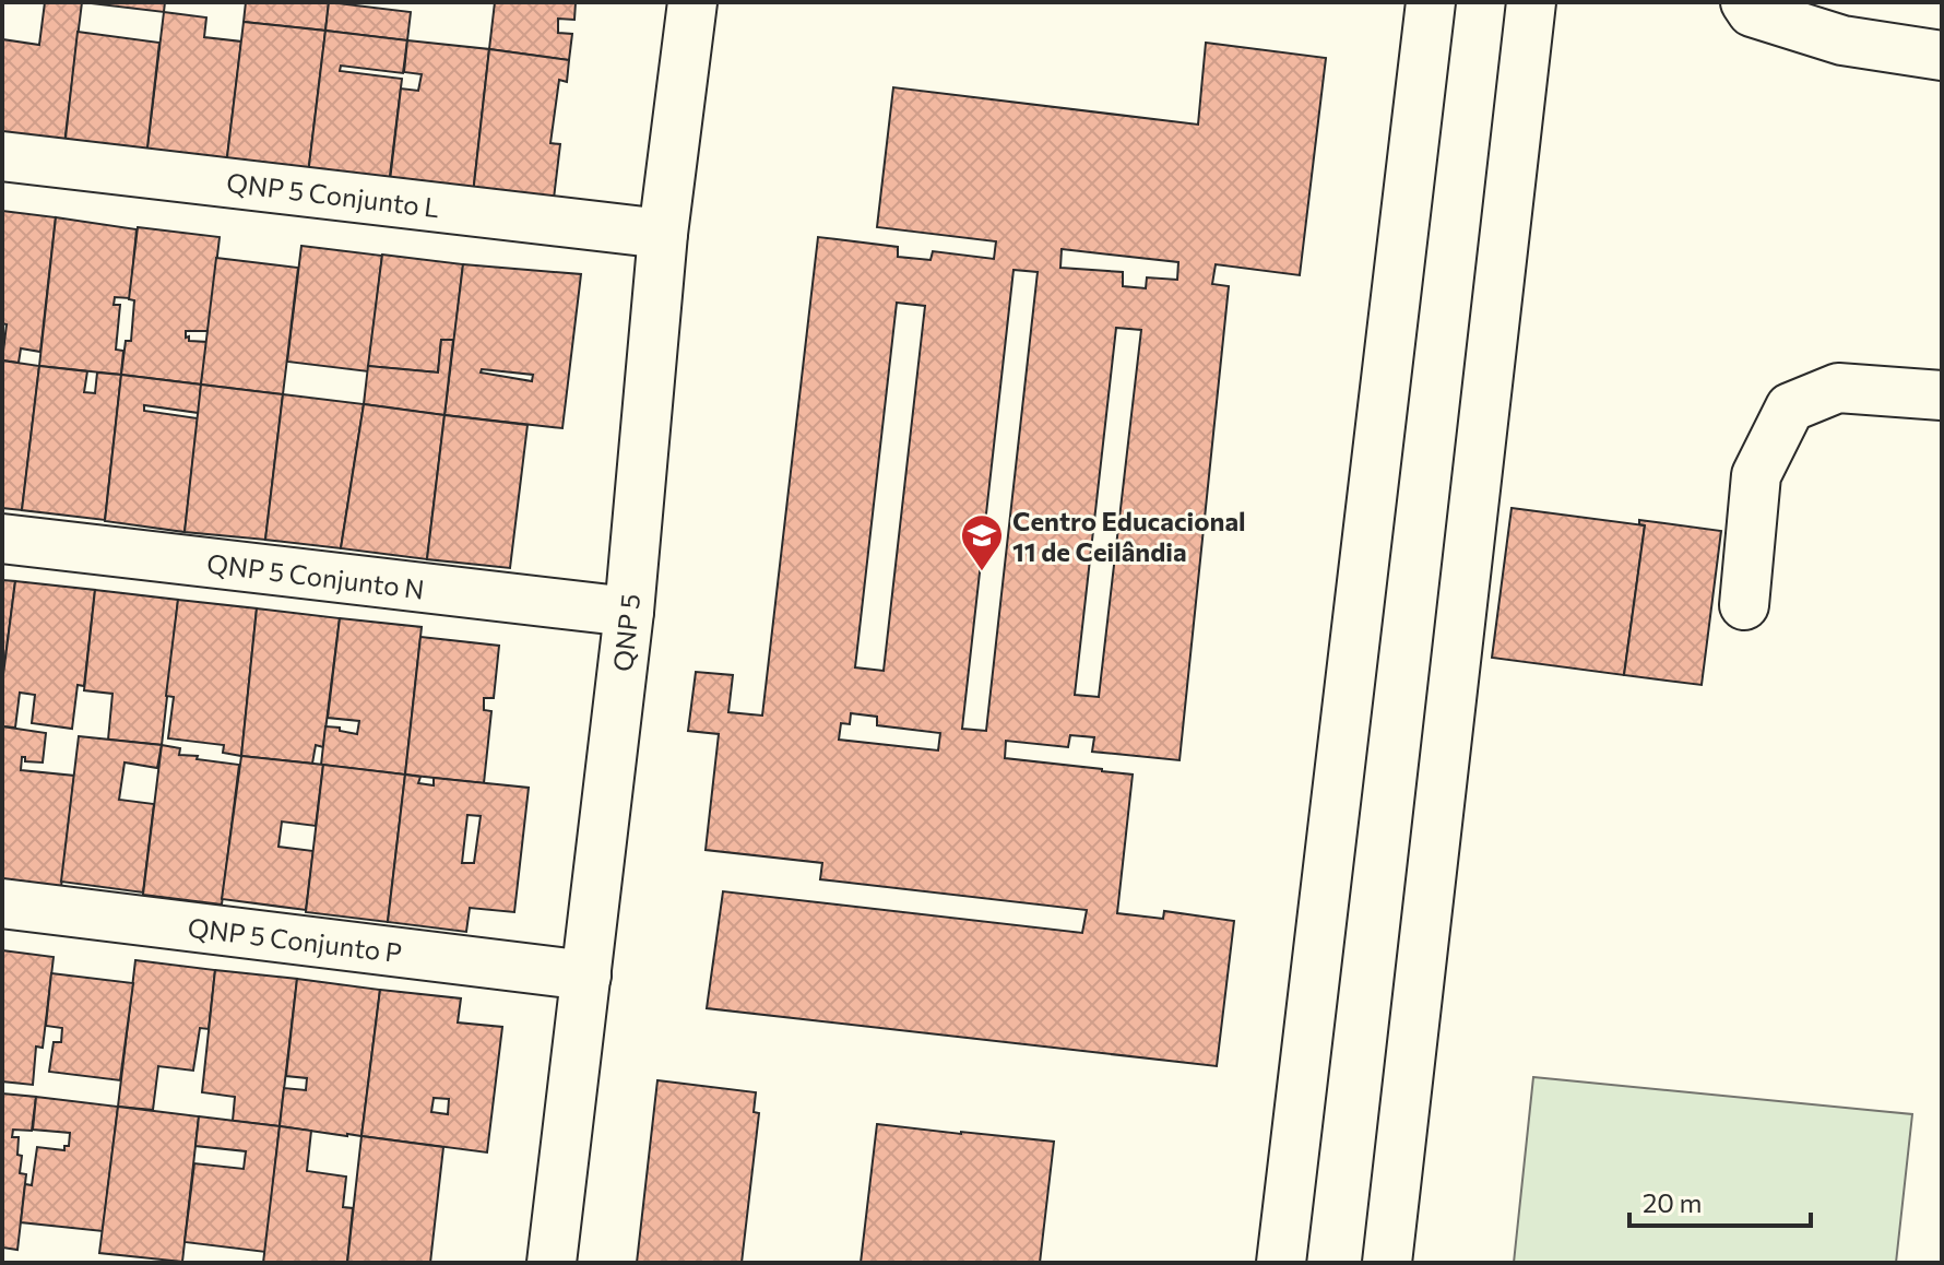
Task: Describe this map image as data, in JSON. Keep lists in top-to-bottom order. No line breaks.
{"streets":{"street":["QNP 5 Conjunto L","QNP 5 Conjunto N","QNP 5","QNP 5 Conjunto P"]},"crossings":[["QNP 5 Conjunto L","QNP 5"],["QNP 5 Conjunto N","QNP 5"],["QNP 5","QNP 5 Conjunto P"]],"places":{"school or university":["Centro Educacional 11 de Ceilândia"]},"scale_bar":"20 m"}
